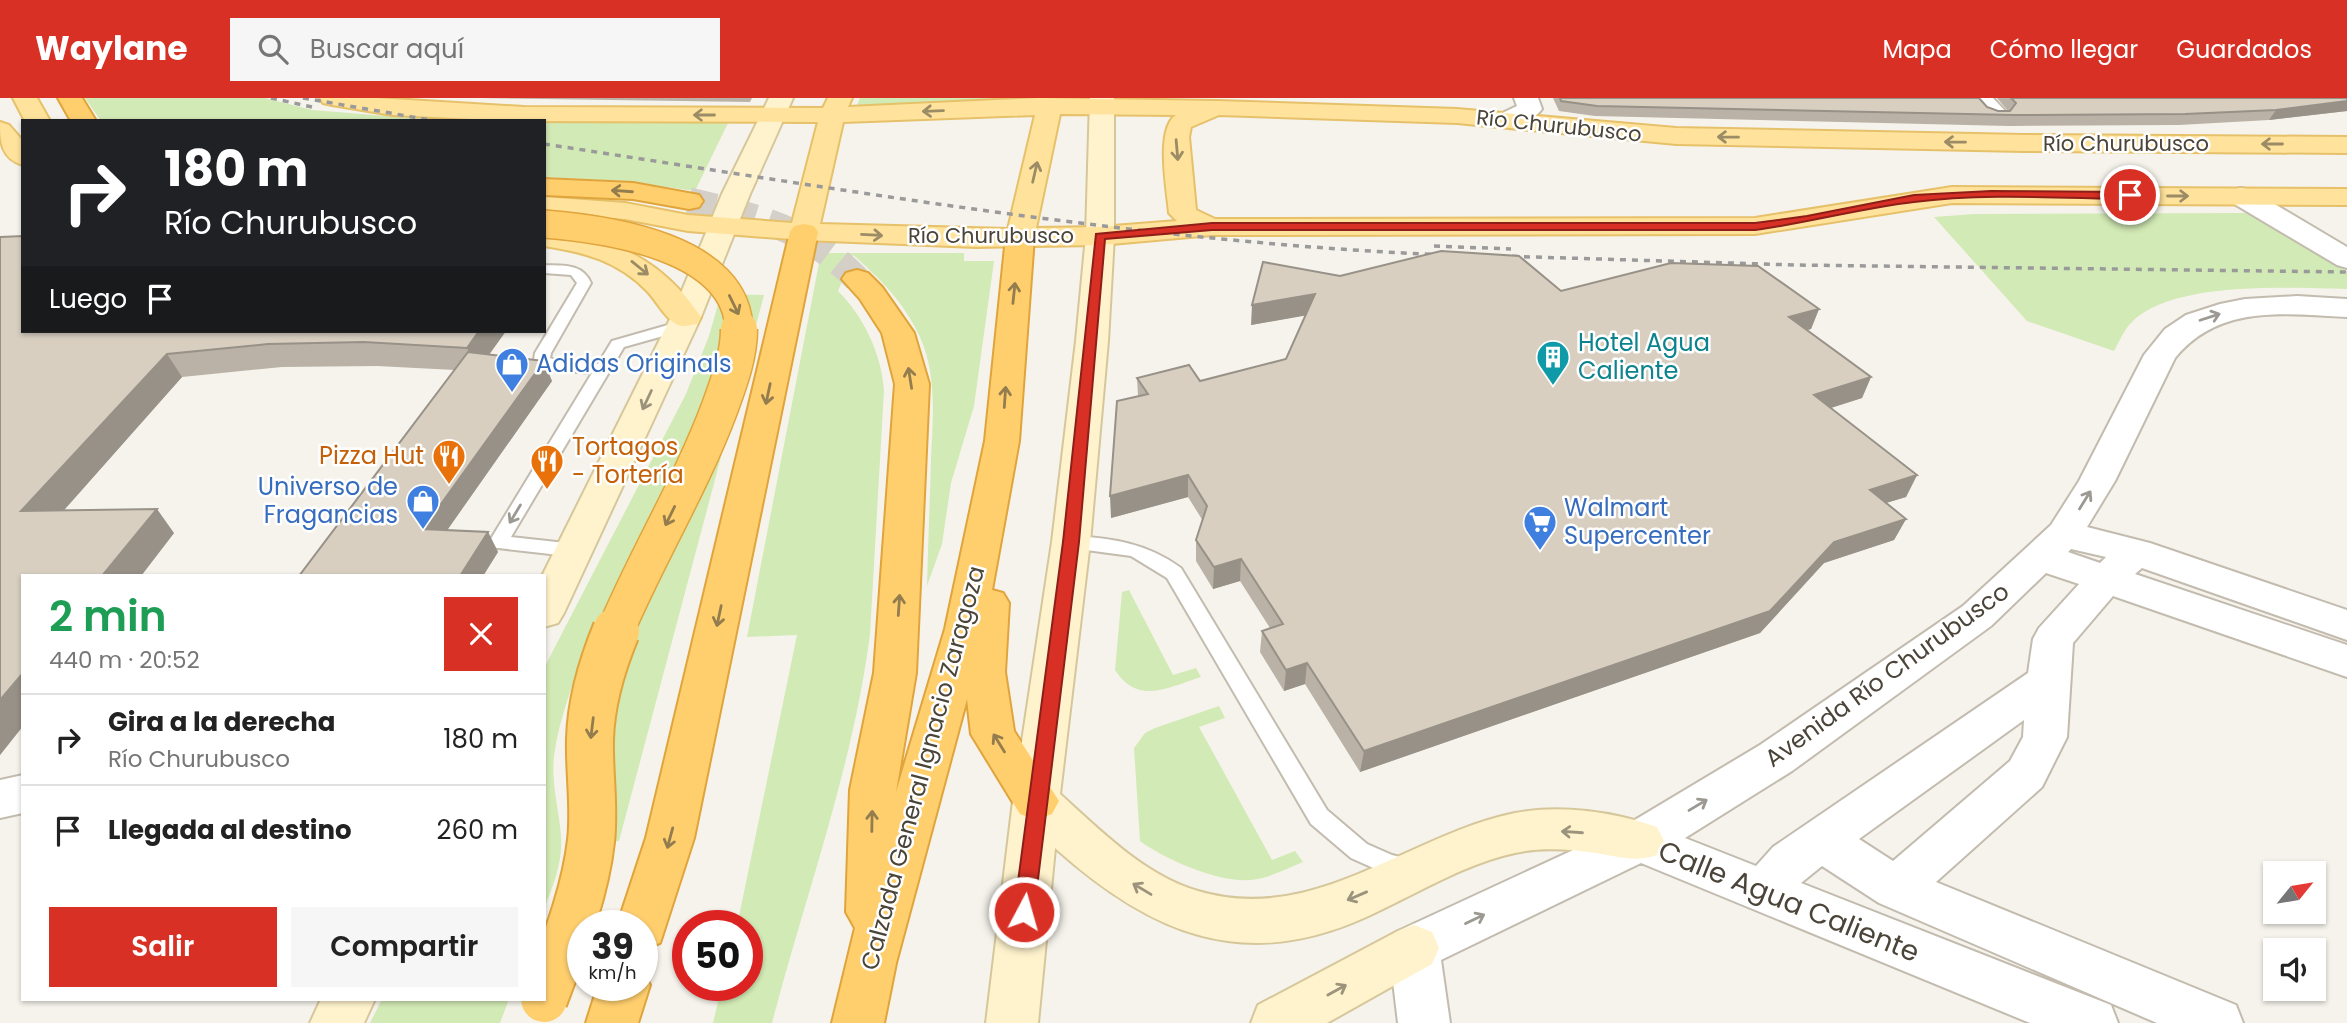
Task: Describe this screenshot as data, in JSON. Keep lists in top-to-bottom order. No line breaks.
{"streets":{"highway":["Calzada General Ignacio Zaragoza"],"main road":["Río Churubusco"],"street":["Avenida Río Churubusco","Calle Agua Caliente"]},"crossings":[["Río Churubusco","Calzada General Ignacio Zaragoza"],["Avenida Río Churubusco","Calle Agua Caliente"]],"places":{"building":["Hotel Agua Caliente"],"shop":["Adidas Originals","Universo de Fragancias"],"restaurant":["Pizza Hut","Tortagos - Tortería"],"supermarket":["Walmart Supercenter"]},"north":"top right","page":{"header":"Waylane","search":"Buscar aquí","nav":["Mapa","Cómo llegar","Guardados"],"turn":["180 m","Río Churubusco"],"then":"Luego","heading":["2 min","440 m · 20:52"],"list":[{"name":"Gira a la derecha","note":"Río Churubusco","value":"180 m"},{"name":"Llegada al destino","value":"260 m"}],"buttons":["Salir","Compartir"],"speed":"39 km/h","limit":"50"}}
